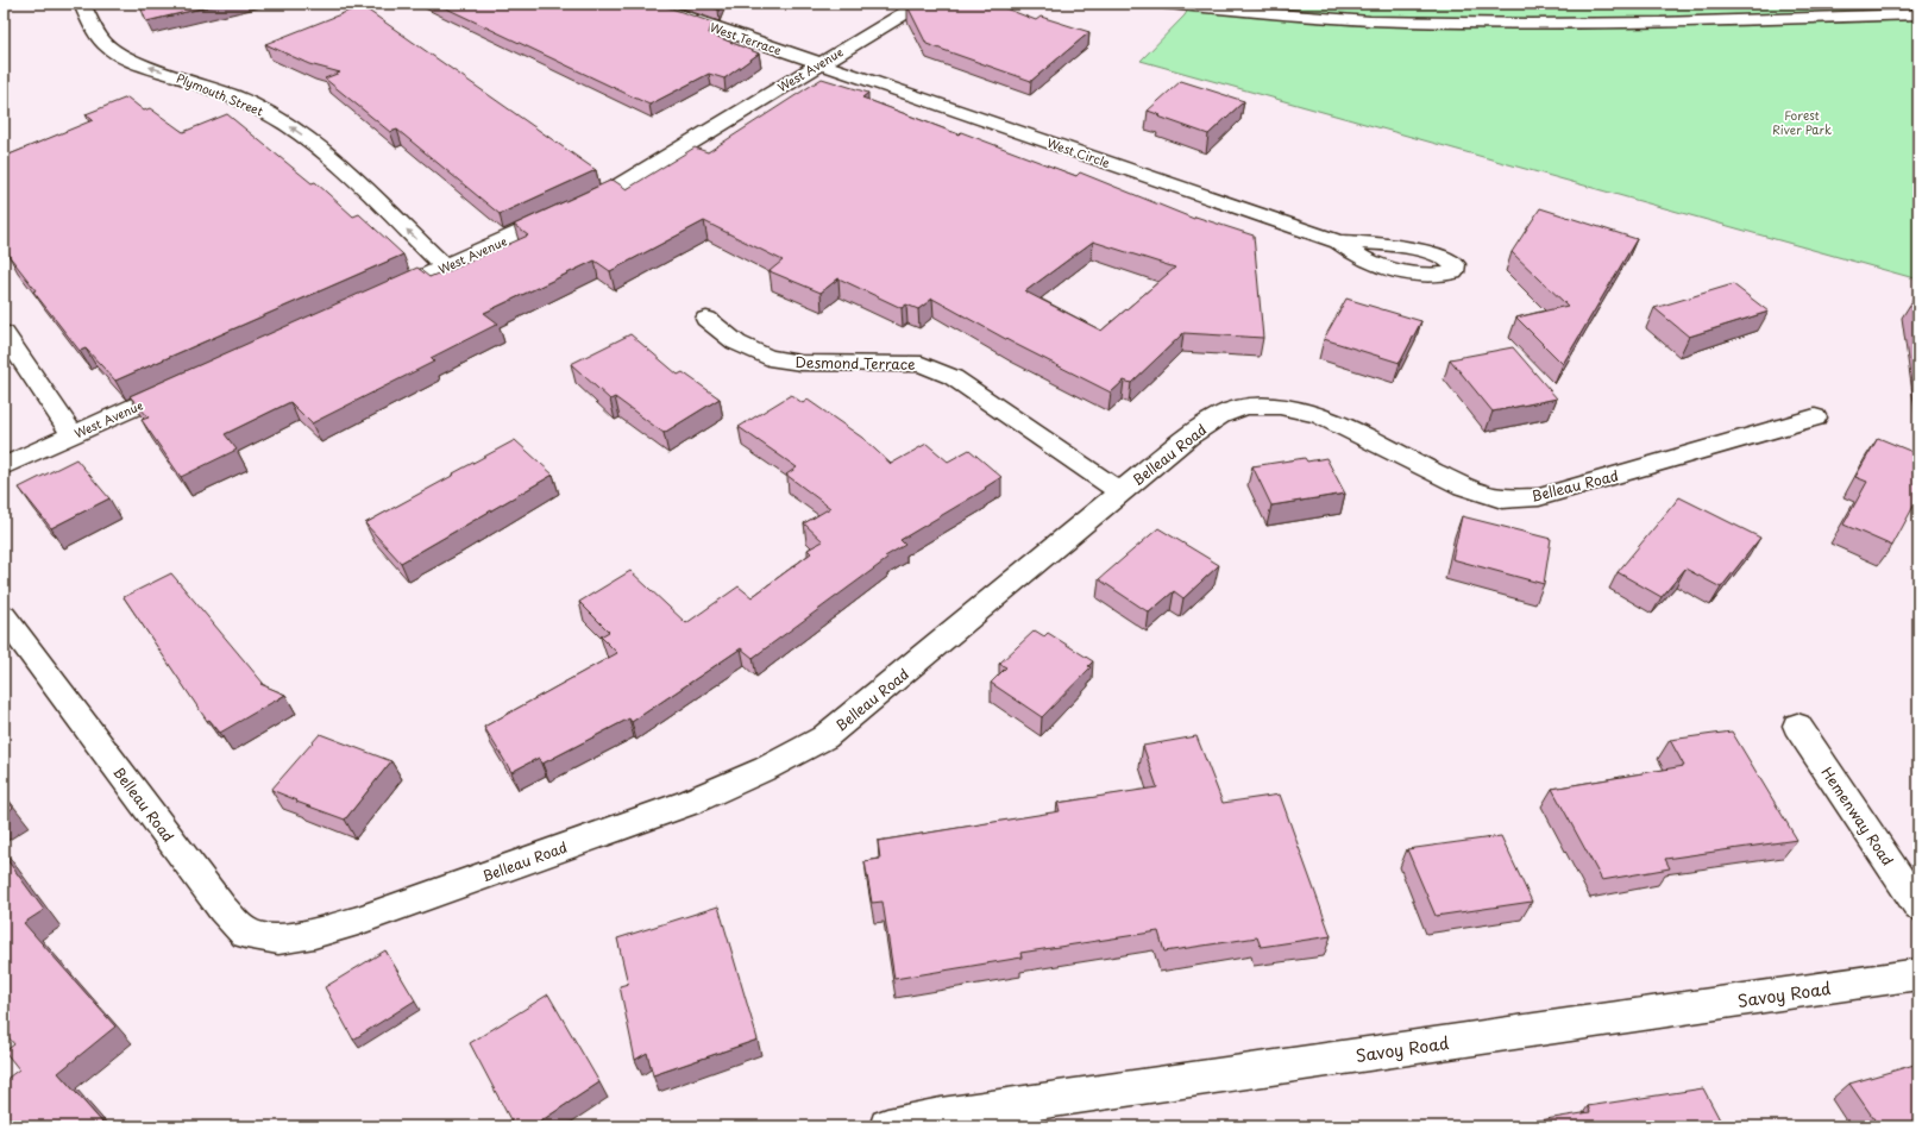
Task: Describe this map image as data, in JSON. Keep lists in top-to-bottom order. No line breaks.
{"streets":{"street":["West Terrace","West Avenue","Plymouth Street","West Circle","Desmond Terrace","Belleau Road","Hemenway Road","Savoy Road"]},"crossings":[["West Terrace","West Avenue"],["West Terrace","West Circle"],["West Avenue","Plymouth Street"],["West Avenue","West Circle"],["Desmond Terrace","Belleau Road"]],"one_way":["Plymouth Street"],"parks":["Forest River Park"]}
